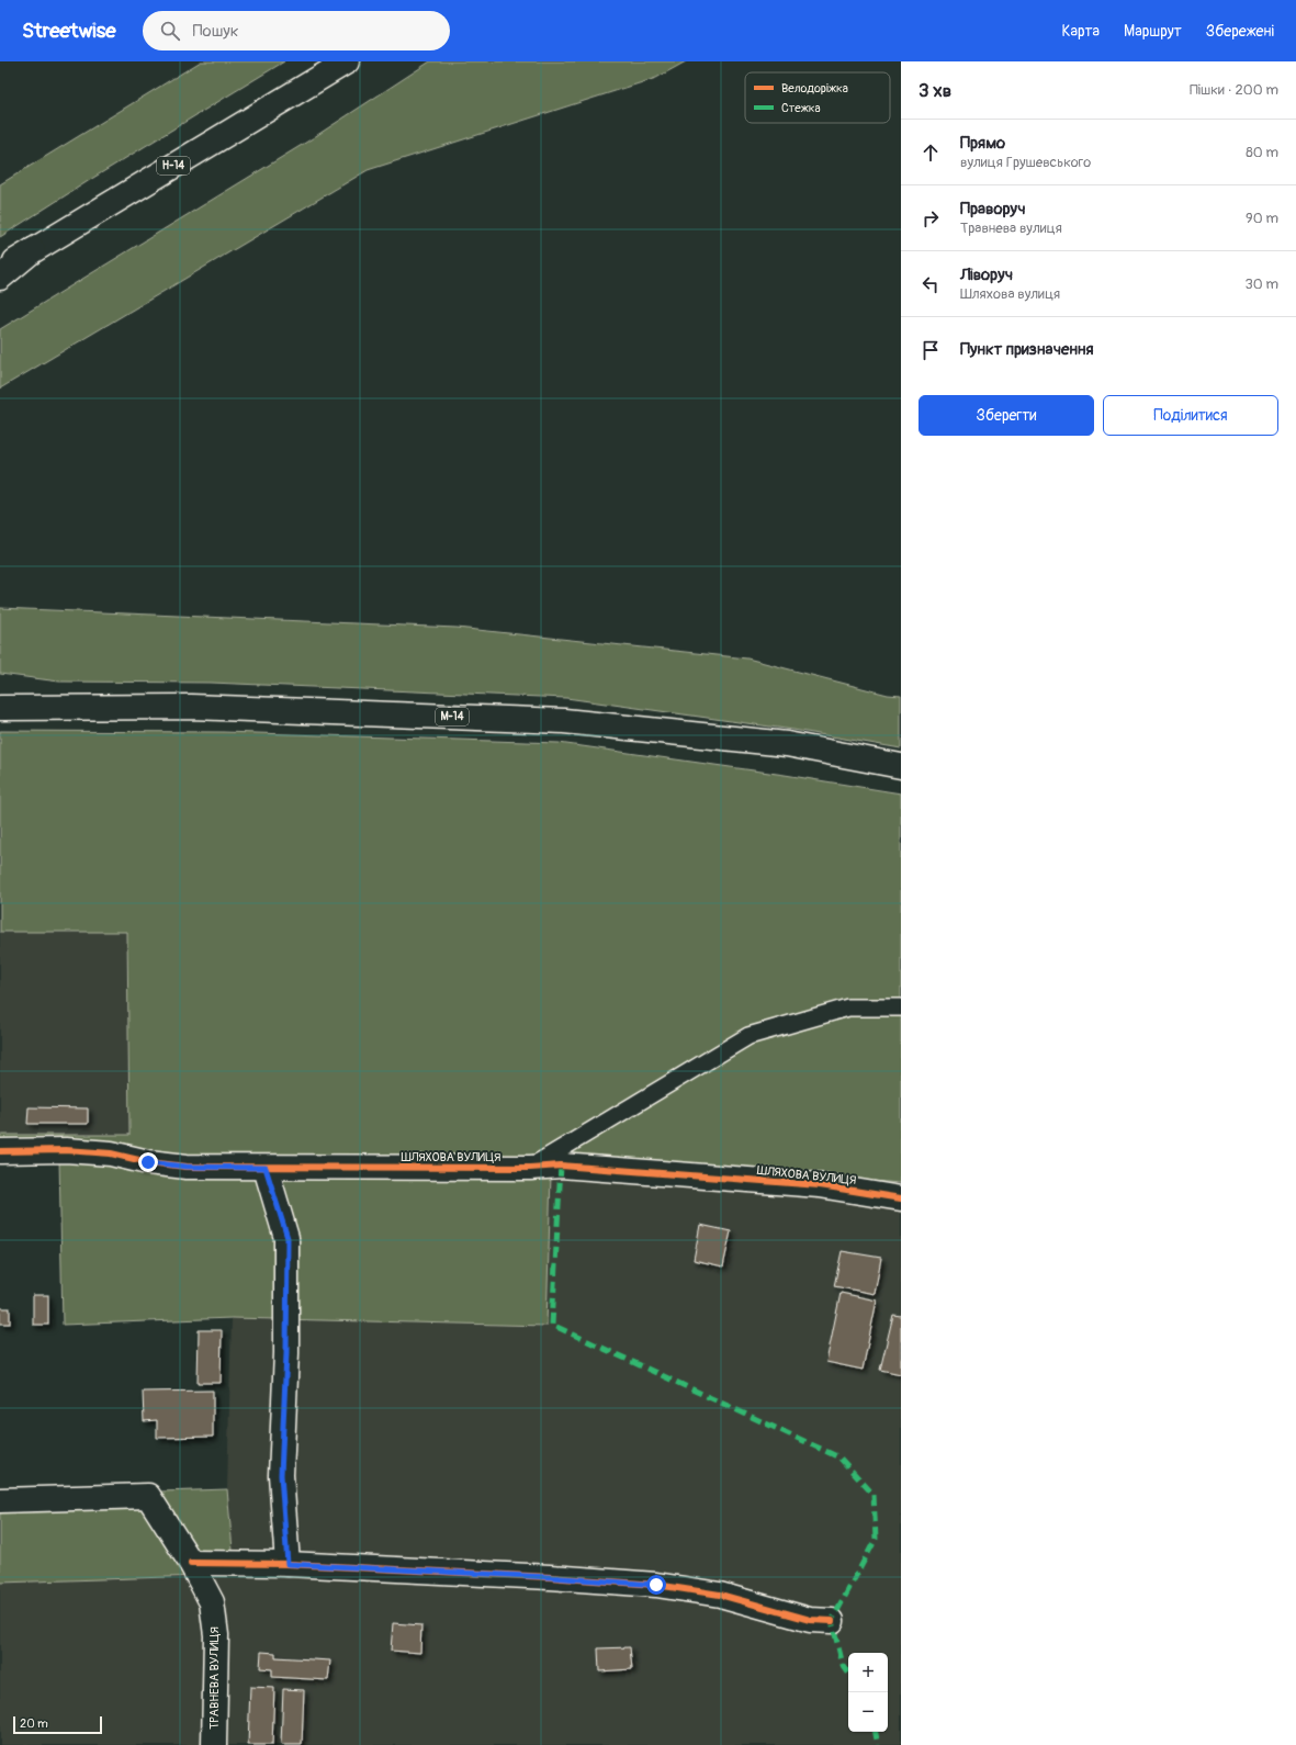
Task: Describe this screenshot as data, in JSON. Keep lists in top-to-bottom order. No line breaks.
{"streets":{"main road":["Н-14","М-14","ШЛЯХОВА ВУЛИЦЯ","ТРАВНЕВА ВУЛИЦЯ"]},"legend":["Велодоріжка","Стежка"],"scale_bar":"20 m","page":{"header":"Streetwise","search":"Пошук","nav":["Карта","Маршрут","Збережені"],"heading":["3 хв","Пішки · 200 m"],"list":[["Прямо","вулиця Грушевського","80 m"],["Праворуч","Травнева вулиця","90 m"],["Ліворуч","Шляхова вулиця","30 m"],"Пункт призначення"],"buttons":["Зберегти","Поділитися"],"map_buttons":["+","−"],"scale":"20 m"}}
